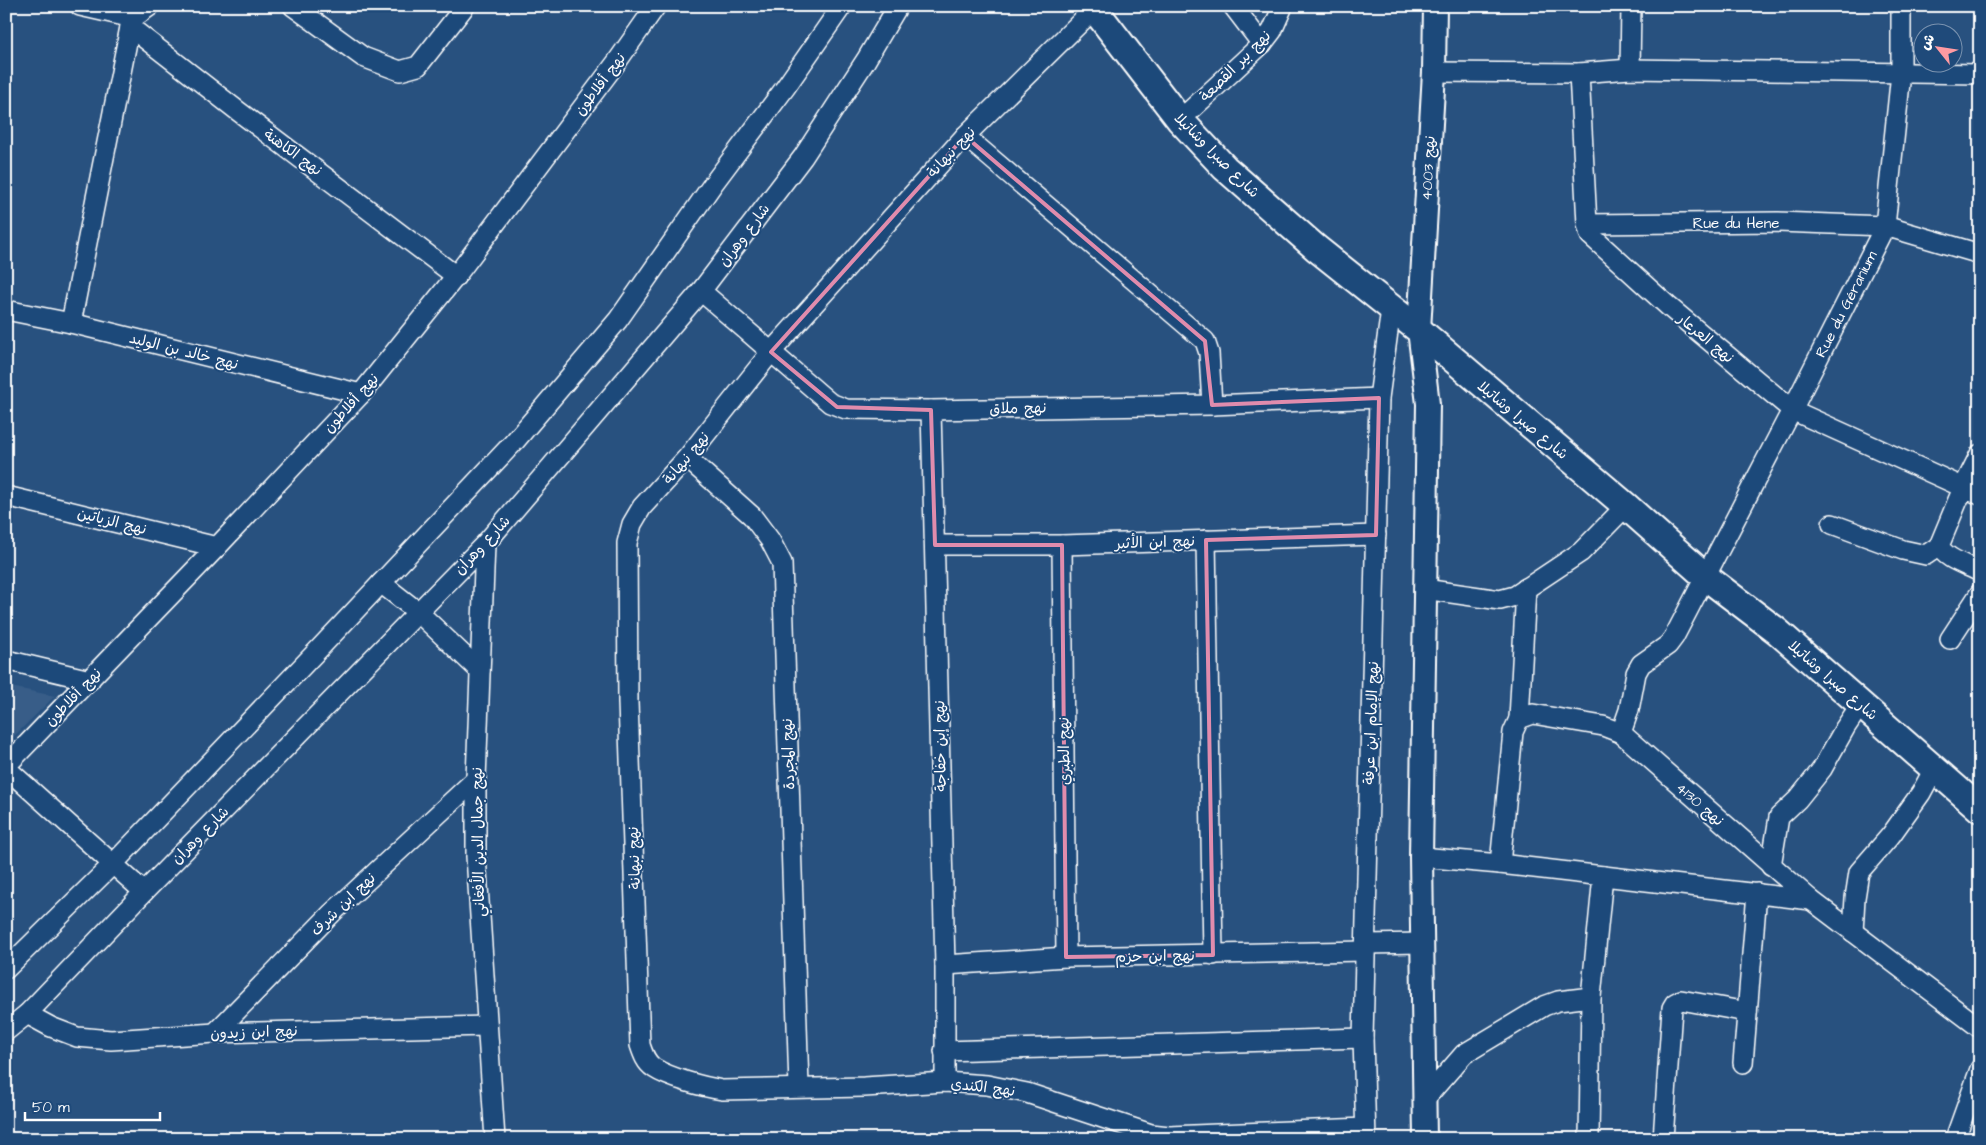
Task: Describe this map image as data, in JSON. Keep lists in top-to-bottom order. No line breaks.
{"streets":{"main road":["شارع صبرا وشاتيلا"],"street":["نهج بير القصعة","نهج أفلاطون","نهج الكاهنة","نهج نبهانة","نهج 4003","Rue du Hene","شارع وهران","Rue du Géranium","نهج العرعار","نهج خالد بن الوليد","نهج ملاق","نهج الزياتين","نهج ابن الأثير","نهج الإمام ابن عرفة","نهج إبن خفاجة","نهج الطبري","نهج المجردة","نهج 4130","نهج جمال الدين الأفغاني","نهج ابن شرف","نهج ابن حزم","نهج ابن زيدون","نهج الكندي"]},"crossings":[["نهج بير القصعة","شارع صبرا وشاتيلا"],["نهج أفلاطون","نهج الكاهنة"],["نهج أفلاطون","نهج خالد بن الوليد"],["نهج أفلاطون","نهج الزياتين"],["نهج نبهانة","شارع صبرا وشاتيلا"],["نهج نبهانة","نهج ملاق"],["نهج نبهانة","نهج المجردة"],["نهج نبهانة","نهج الكندي"],["شارع صبرا وشاتيلا","نهج 4003"],["شارع صبرا وشاتيلا","Rue du Géranium"],["شارع صبرا وشاتيلا","نهج الإمام ابن عرفة"],["نهج 4003","نهج ابن حزم"],["Rue du Hene","Rue du Géranium"],["Rue du Hene","نهج العرعار"],["شارع وهران","نهج ملاق"],["شارع وهران","نهج جمال الدين الأفغاني"],["شارع وهران","نهج ابن زيدون"],["Rue du Géranium","نهج العرعار"],["Rue du Géranium","نهج 4130"],["نهج ملاق","نهج الإمام ابن عرفة"],["نهج ملاق","نهج إبن خفاجة"],["نهج ابن الأثير","نهج الإمام ابن عرفة"],["نهج ابن الأثير","نهج إبن خفاجة"],["نهج ابن الأثير","نهج الطبري"],["نهج الإمام ابن عرفة","نهج ابن حزم"],["نهج الإمام ابن عرفة","نهج الكندي"],["نهج إبن خفاجة","نهج ابن حزم"],["نهج إبن خفاجة","نهج الكندي"],["نهج الطبري","نهج ابن حزم"],["نهج المجردة","نهج الكندي"],["نهج جمال الدين الأفغاني","نهج ابن شرف"],["نهج جمال الدين الأفغاني","نهج ابن زيدون"],["نهج ابن شرف","نهج ابن زيدون"]],"scale_bar":"50 m","north":"top left"}
